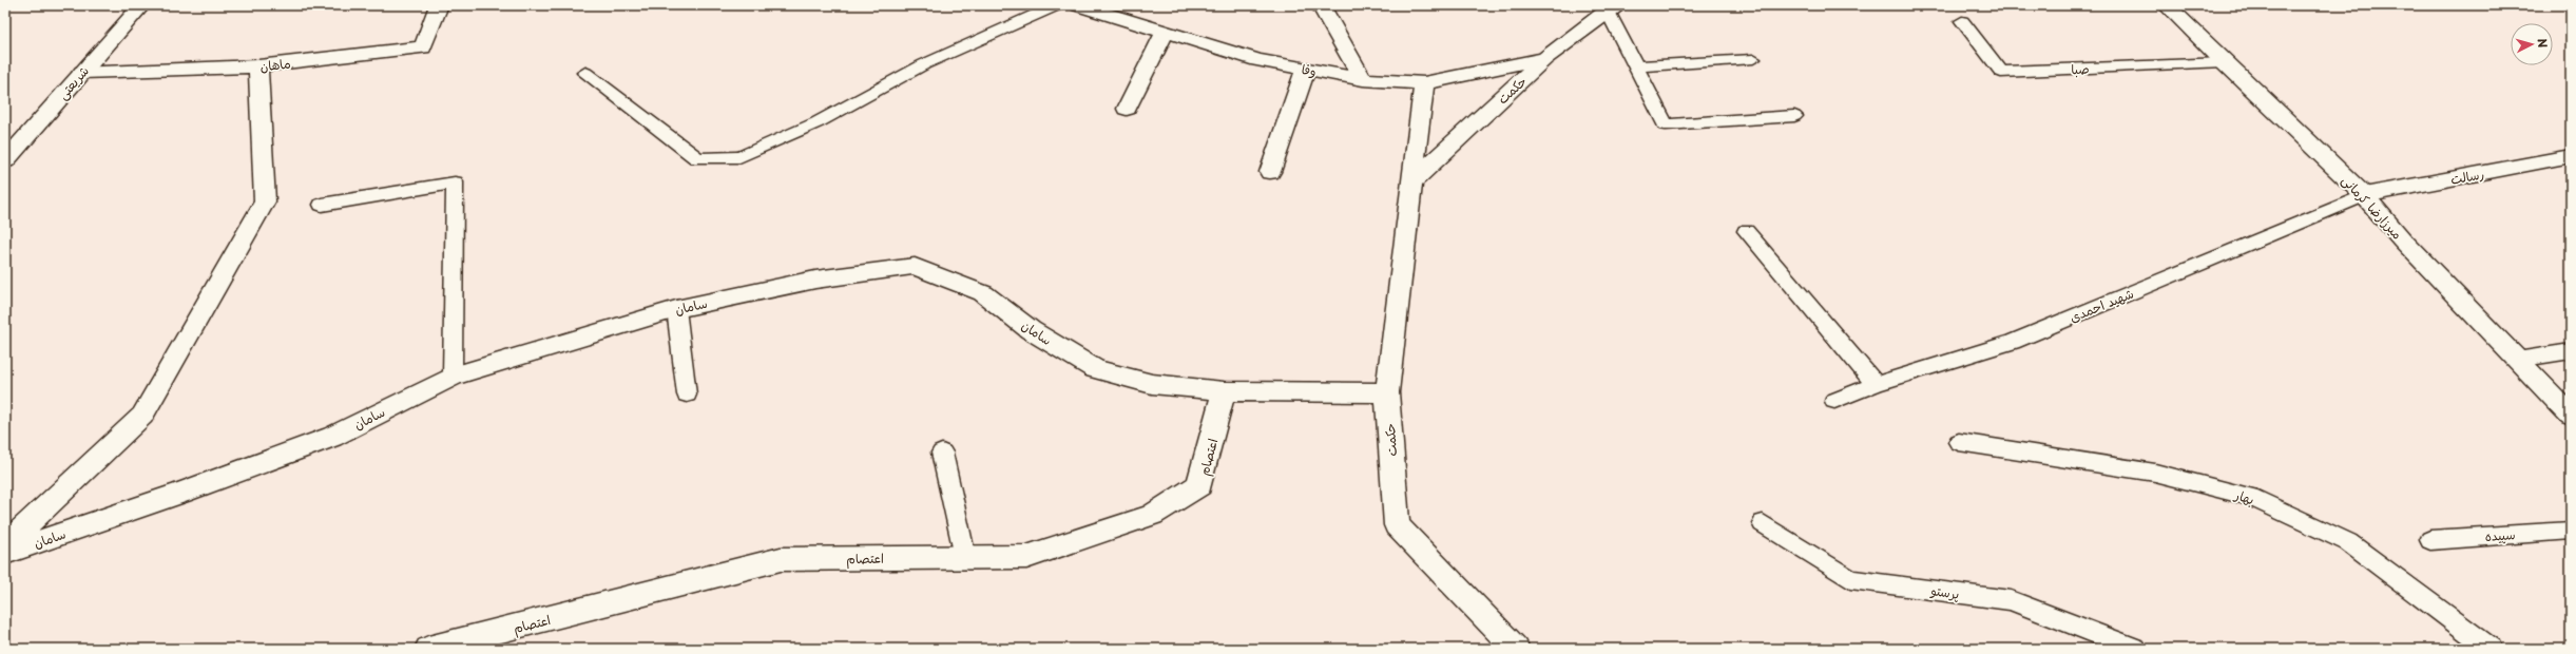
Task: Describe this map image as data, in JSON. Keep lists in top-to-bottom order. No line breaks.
{"streets":{"street":["ماهان","وفا","شریعتی","حکمت","رسالت","میرزارضا کرمانی","سامان","اعتصام"],"lane":["صبا","شهید احمدی","بهار","سپیده","پرستو"]},"crossings":[["ماهان","شریعتی"],["صبا","میرزارضا کرمانی"],["وفا","حکمت"],["حکمت","سامان"],["رسالت","میرزارضا کرمانی"],["رسالت","شهید احمدی"],["میرزارضا کرمانی","شهید احمدی"],["سامان","اعتصام"]],"north":"right"}
